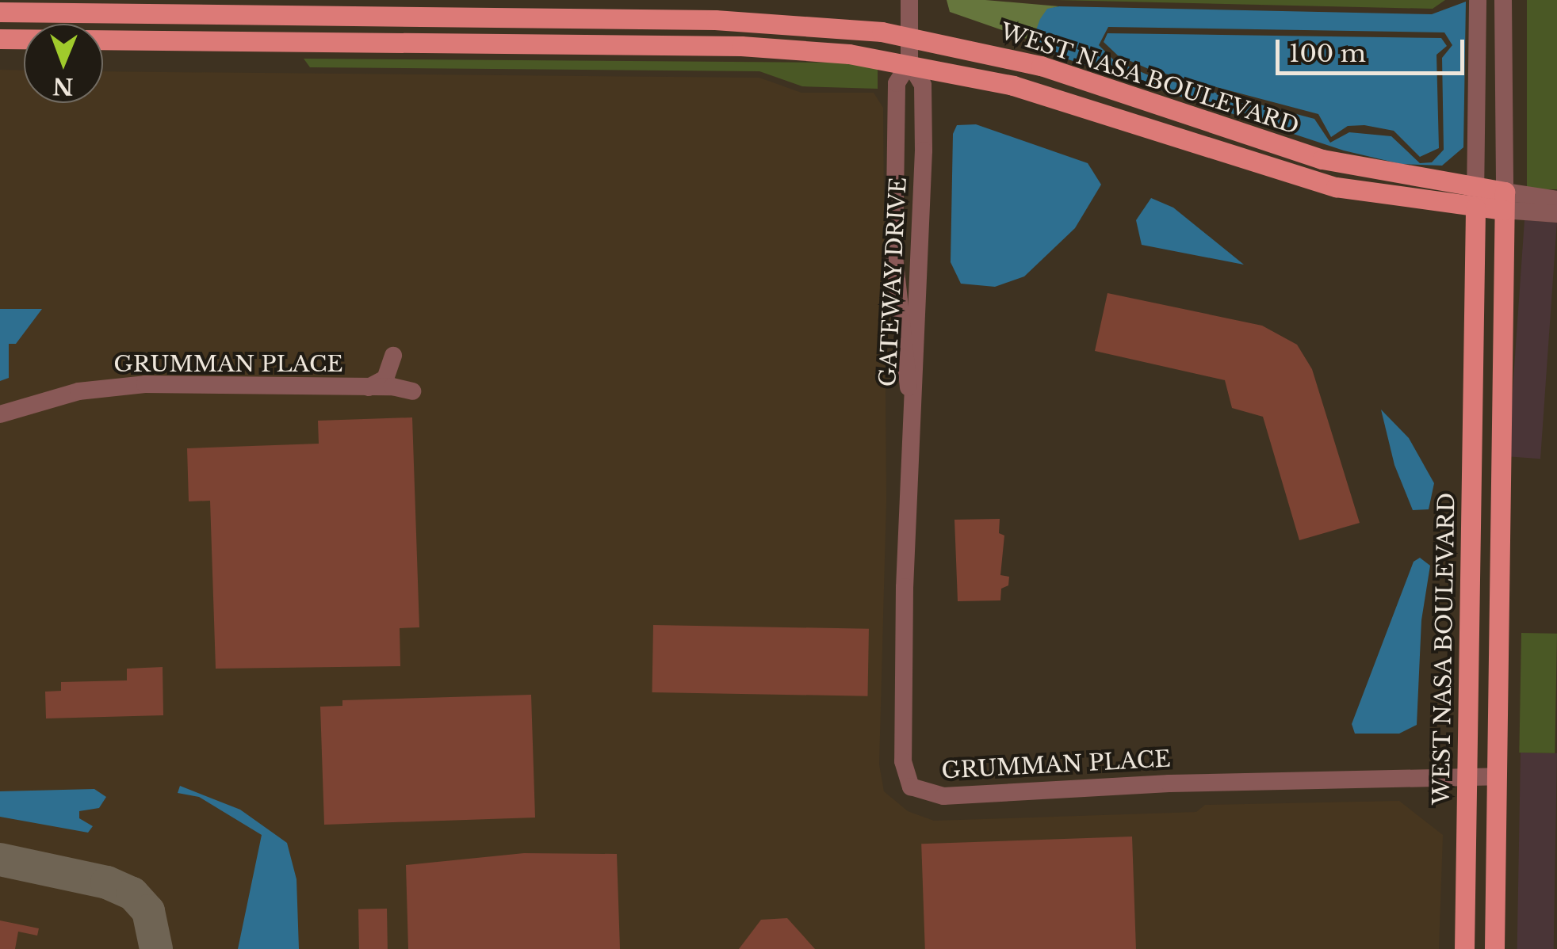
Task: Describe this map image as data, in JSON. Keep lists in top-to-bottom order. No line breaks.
{"streets":{"main road":["WEST NASA BOULEVARD"],"street":["GATEWAY DRIVE","GRUMMAN PLACE"]},"crossings":[["WEST NASA BOULEVARD","GATEWAY DRIVE"],["WEST NASA BOULEVARD","GRUMMAN PLACE"],["GATEWAY DRIVE","GRUMMAN PLACE"]],"scale_bar":"100 m","north":"bottom"}
